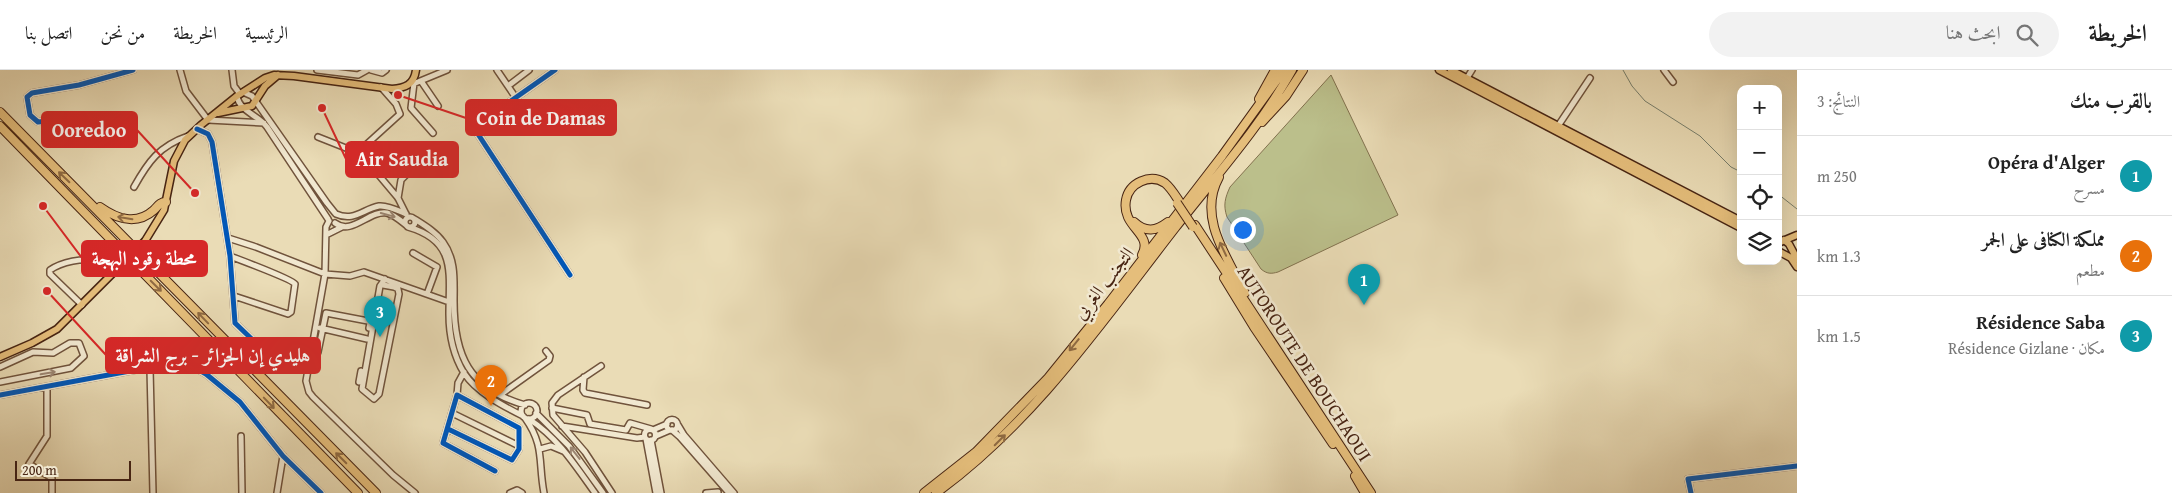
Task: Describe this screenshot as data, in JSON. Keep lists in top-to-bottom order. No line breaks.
{"streets":{"highway":["التجنب الغربي","AUTOROUTE DE BOUCHAOUI"]},"places":["Coin de Damas","Air Saudia","Ooredoo","محطة وقود البهجة","هليدي إن الجزائر - برج الشراقة"],"scale_bar":"200 m","page":{"header":"الخريطة","search":"ابحث هنا","nav":["الرئيسية","الخريطة","من نحن","اتصل بنا"],"heading":["بالقرب منك","النتائج: 3"],"map_buttons":["+","−"],"list":[{"mark":"1","name":"Opéra d'Alger","note":"مسرح","value":"250 m"},{"mark":"2","name":"مملكة الكنافى على الجمر","note":"مطعم","value":"1.3 km"},{"mark":"3","name":"Résidence Saba","note":"مكان · Résidence Gizlane","value":"1.5 km"}],"pins":["1","3","2"],"scale":"200 m"}}
